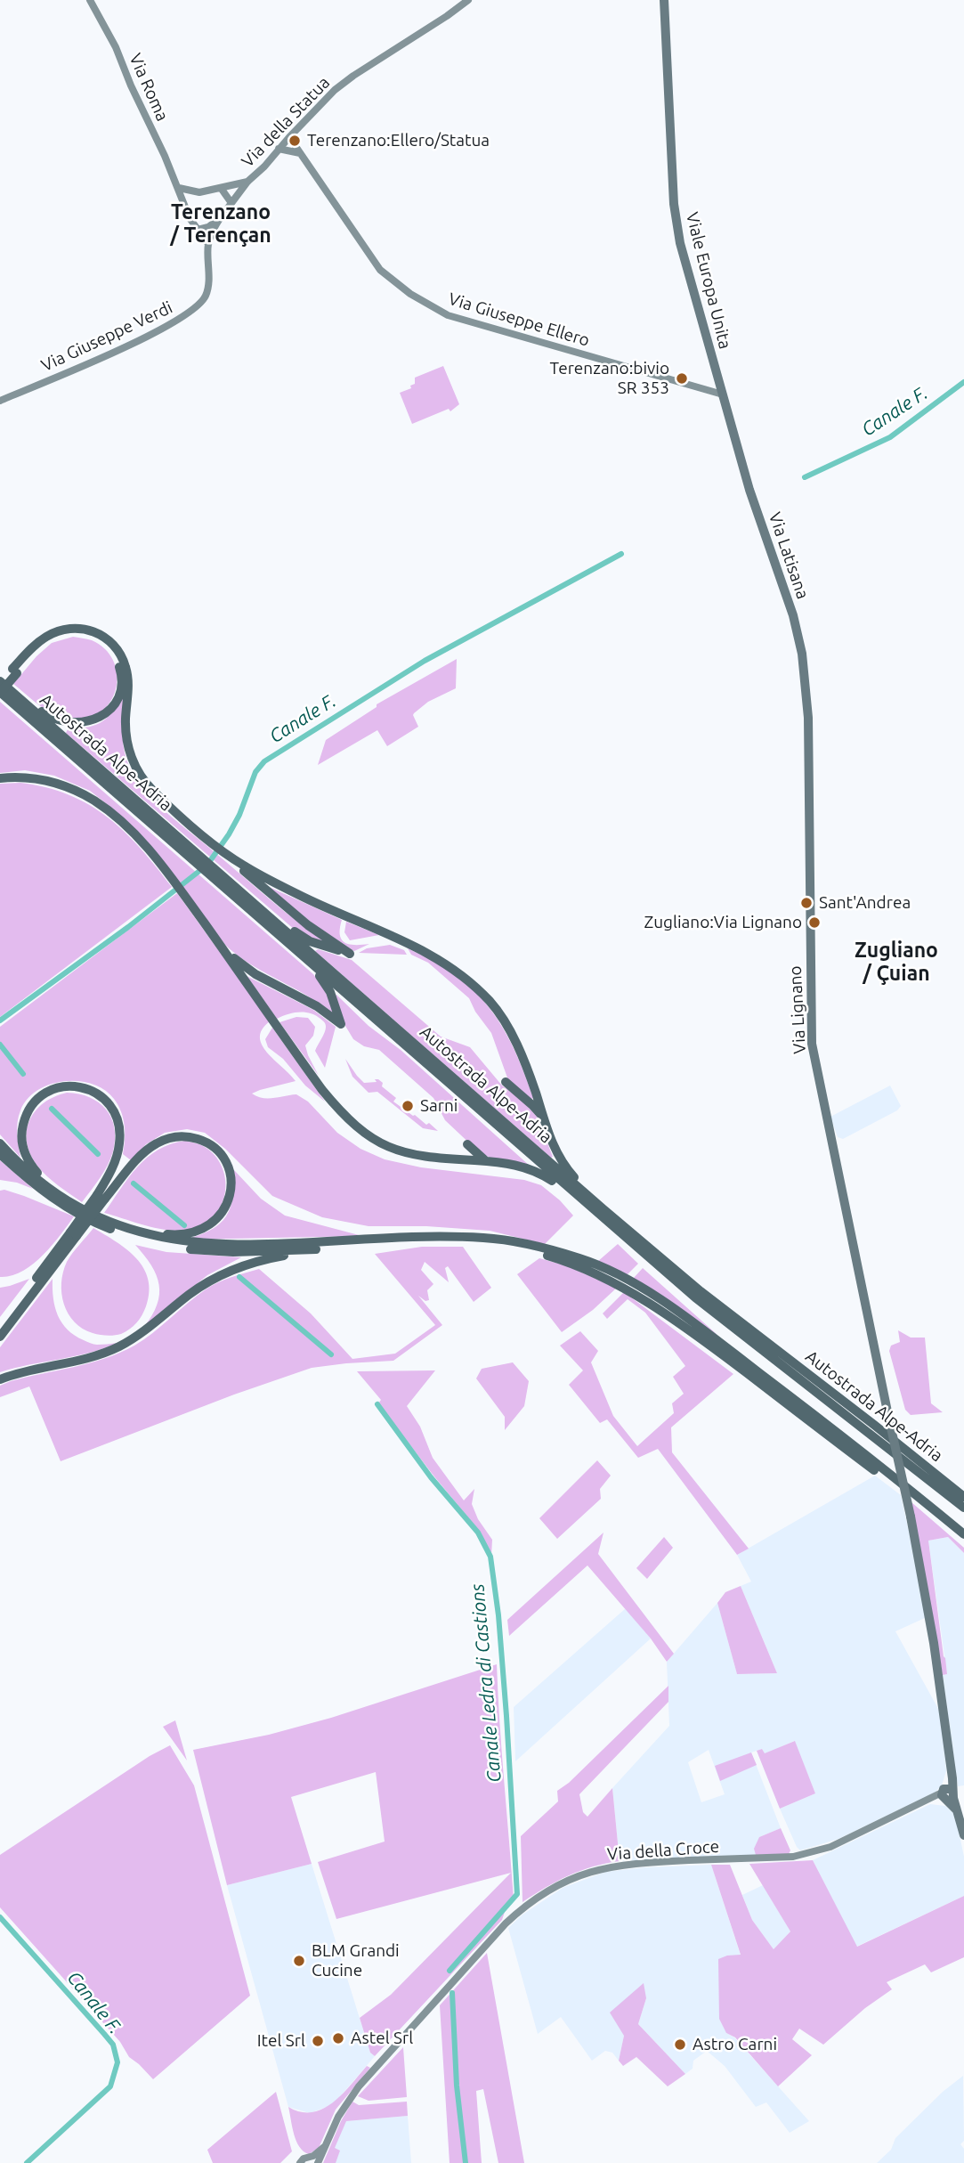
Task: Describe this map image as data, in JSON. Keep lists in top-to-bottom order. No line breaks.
{"streets":{"highway":["Autostrada Alpe-Adria"],"main road":["Viale Europa Unita","Via Latisana","Via Lignano"],"street":["Via Roma","Via della Statua","Via Giuseppe Ellero","Via Giuseppe Verdi","Via della Croce"]},"crossings":[["Via Roma","Via della Statua"],["Via della Statua","Via Giuseppe Ellero"],["Viale Europa Unita","Via Giuseppe Ellero"],["Viale Europa Unita","Via Latisana"],["Via Latisana","Via Lignano"],["Via Lignano","Via della Croce"]],"districts":["Terenzano / Terençan","Zugliano / Çuian"],"water":["Canale F.","Canale Ledra di Castions"],"places":["Terenzano:Ellero/Statua","Terenzano:bivio SR 353","Sant'Andrea","Zugliano:Via Lignano","Sarni","BLM Grandi Cucine","Astel Srl","Itel Srl","Astro Carni"]}
